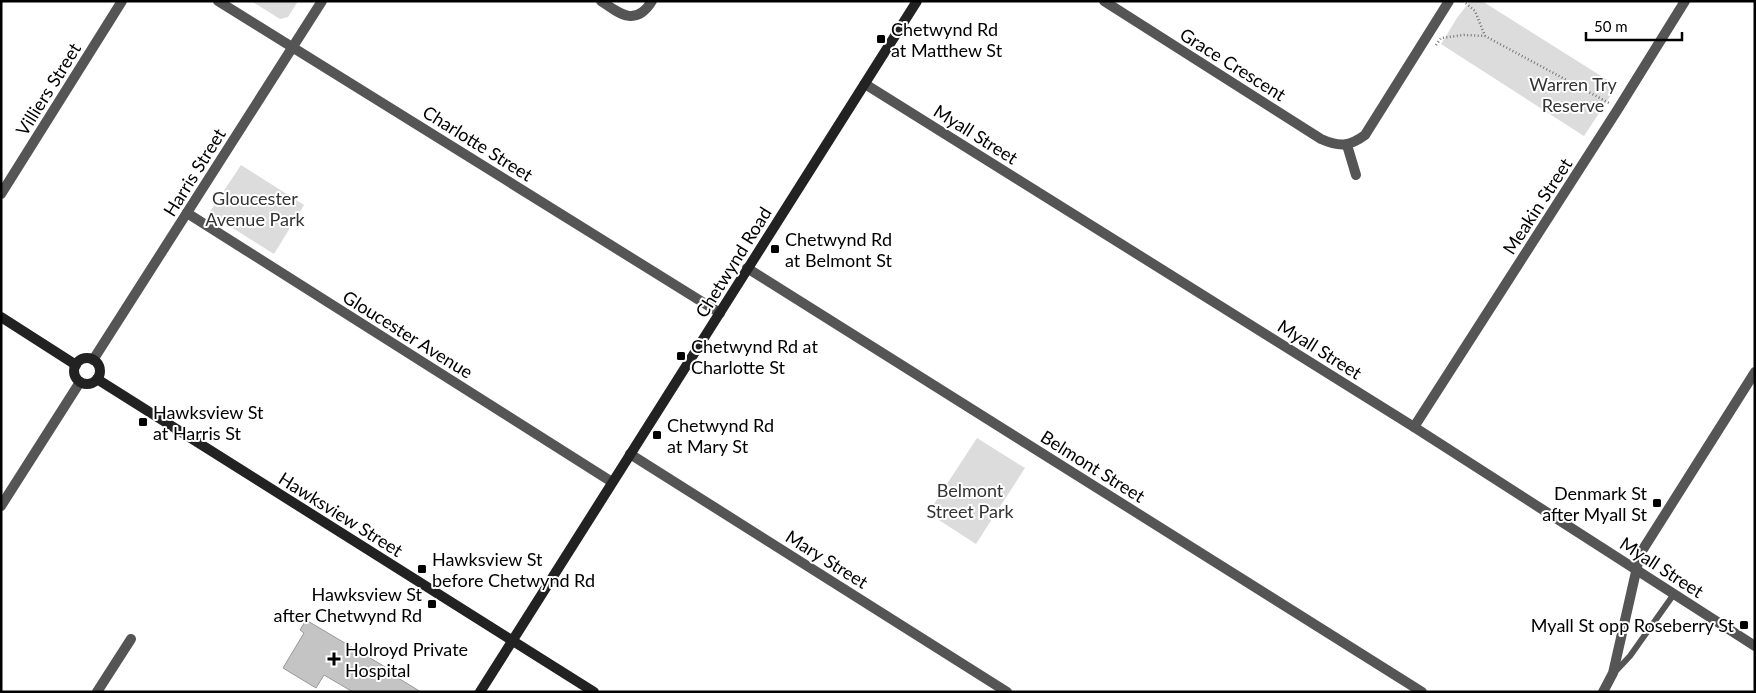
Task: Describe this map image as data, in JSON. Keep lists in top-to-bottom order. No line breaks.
{"streets":{"street":["Grace Crescent","Villiers Street","Myall Street","Charlotte Street","Harris Street","Meakin Street","Chetwynd Road","Gloucester Avenue","Belmont Street","Hawksview Street","Mary Street"]},"crossings":[["Myall Street","Meakin Street"],["Myall Street","Chetwynd Road"],["Charlotte Street","Harris Street"],["Charlotte Street","Chetwynd Road"],["Harris Street","Gloucester Avenue"],["Harris Street","Hawksview Street"],["Chetwynd Road","Gloucester Avenue"],["Chetwynd Road","Belmont Street"],["Chetwynd Road","Hawksview Street"],["Chetwynd Road","Mary Street"]],"parks":["Warren Try Reserve","Gloucester Avenue Park","Belmont Street Park"],"places":{"transit":["Chetwynd Rd at Matthew St","Chetwynd Rd at Belmont St","Chetwynd Rd at Charlotte St","Hawksview St at Harris St","Chetwynd Rd at Mary St","Denmark St after Myall St","Hawksview St before Chetwynd Rd","Hawksview St after Chetwynd Rd","Myall St opp Roseberry St"],"health":["Holroyd Private Hospital"]},"scale_bar":"50 m"}
